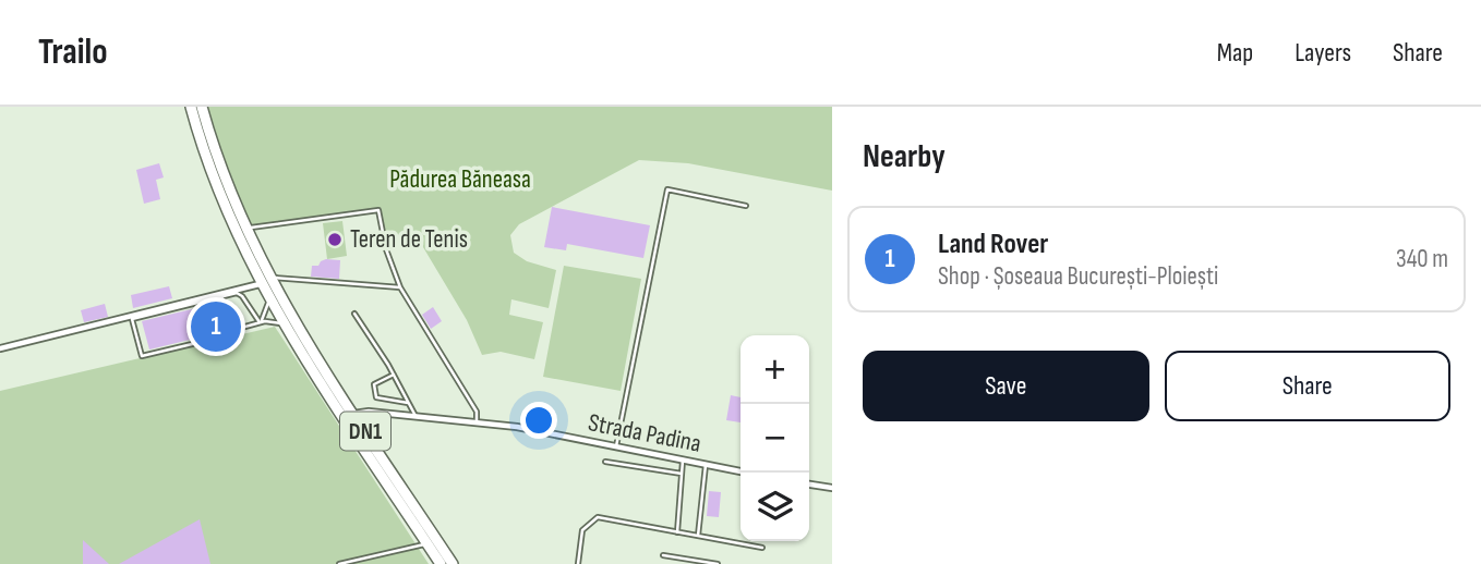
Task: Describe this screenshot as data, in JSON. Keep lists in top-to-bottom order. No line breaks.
{"streets":{"highway":["DN1"],"street":["Strada Padina"]},"crossings":[["DN1","Strada Padina"]],"parks":["Pădurea Băneasa"],"places":["Teren de Tenis"],"page":{"header":"Trailo","nav":["Map","Layers","Share"],"heading":"Nearby","list":[{"mark":"1","name":"Land Rover","note":"Shop · Șoseaua București-Ploiești","value":"340 m"}],"pins":"1","buttons":["Save","Share"],"map_buttons":["+","−"]}}
